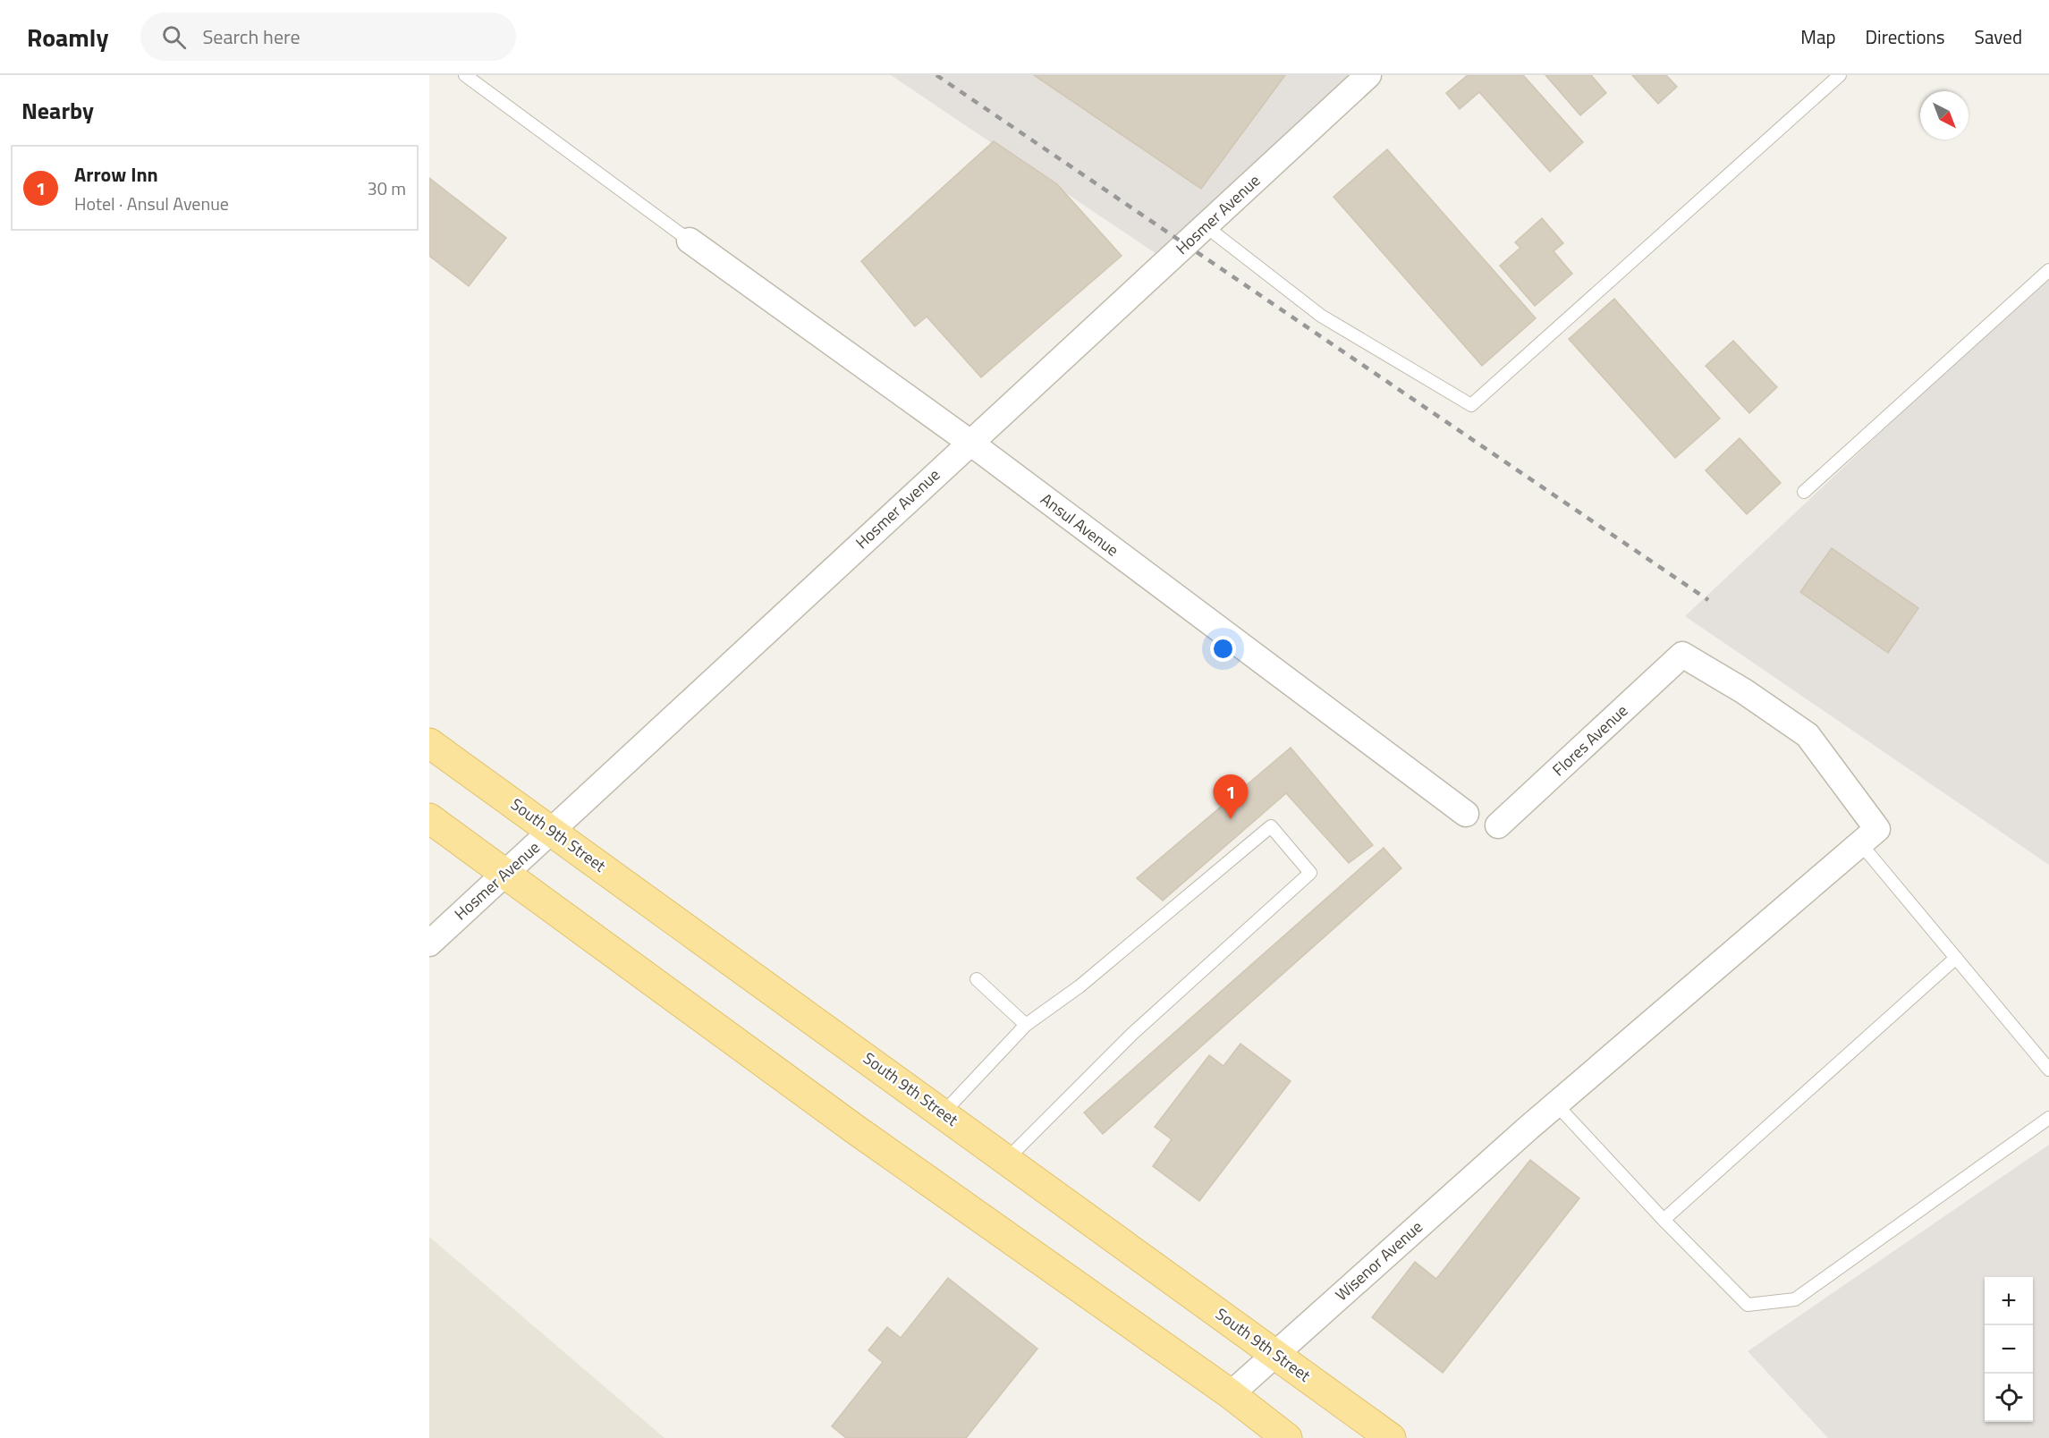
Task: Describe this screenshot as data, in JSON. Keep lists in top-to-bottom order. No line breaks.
{"streets":{"main road":["South 9th Street"],"street":["Hosmer Avenue","Ansul Avenue","Flores Avenue","Wisenor Avenue"]},"crossings":[["Hosmer Avenue","Ansul Avenue"],["Hosmer Avenue","South 9th Street"],["Flores Avenue","Wisenor Avenue"],["South 9th Street","Wisenor Avenue"]],"north":"bottom right","page":{"header":"Roamly","search":"Search here","nav":["Map","Directions","Saved"],"heading":"Nearby","list":[{"mark":"1","name":"Arrow Inn","note":"Hotel · Ansul Avenue","value":"30 m"}],"pins":"1","map_buttons":["+","−"]}}
